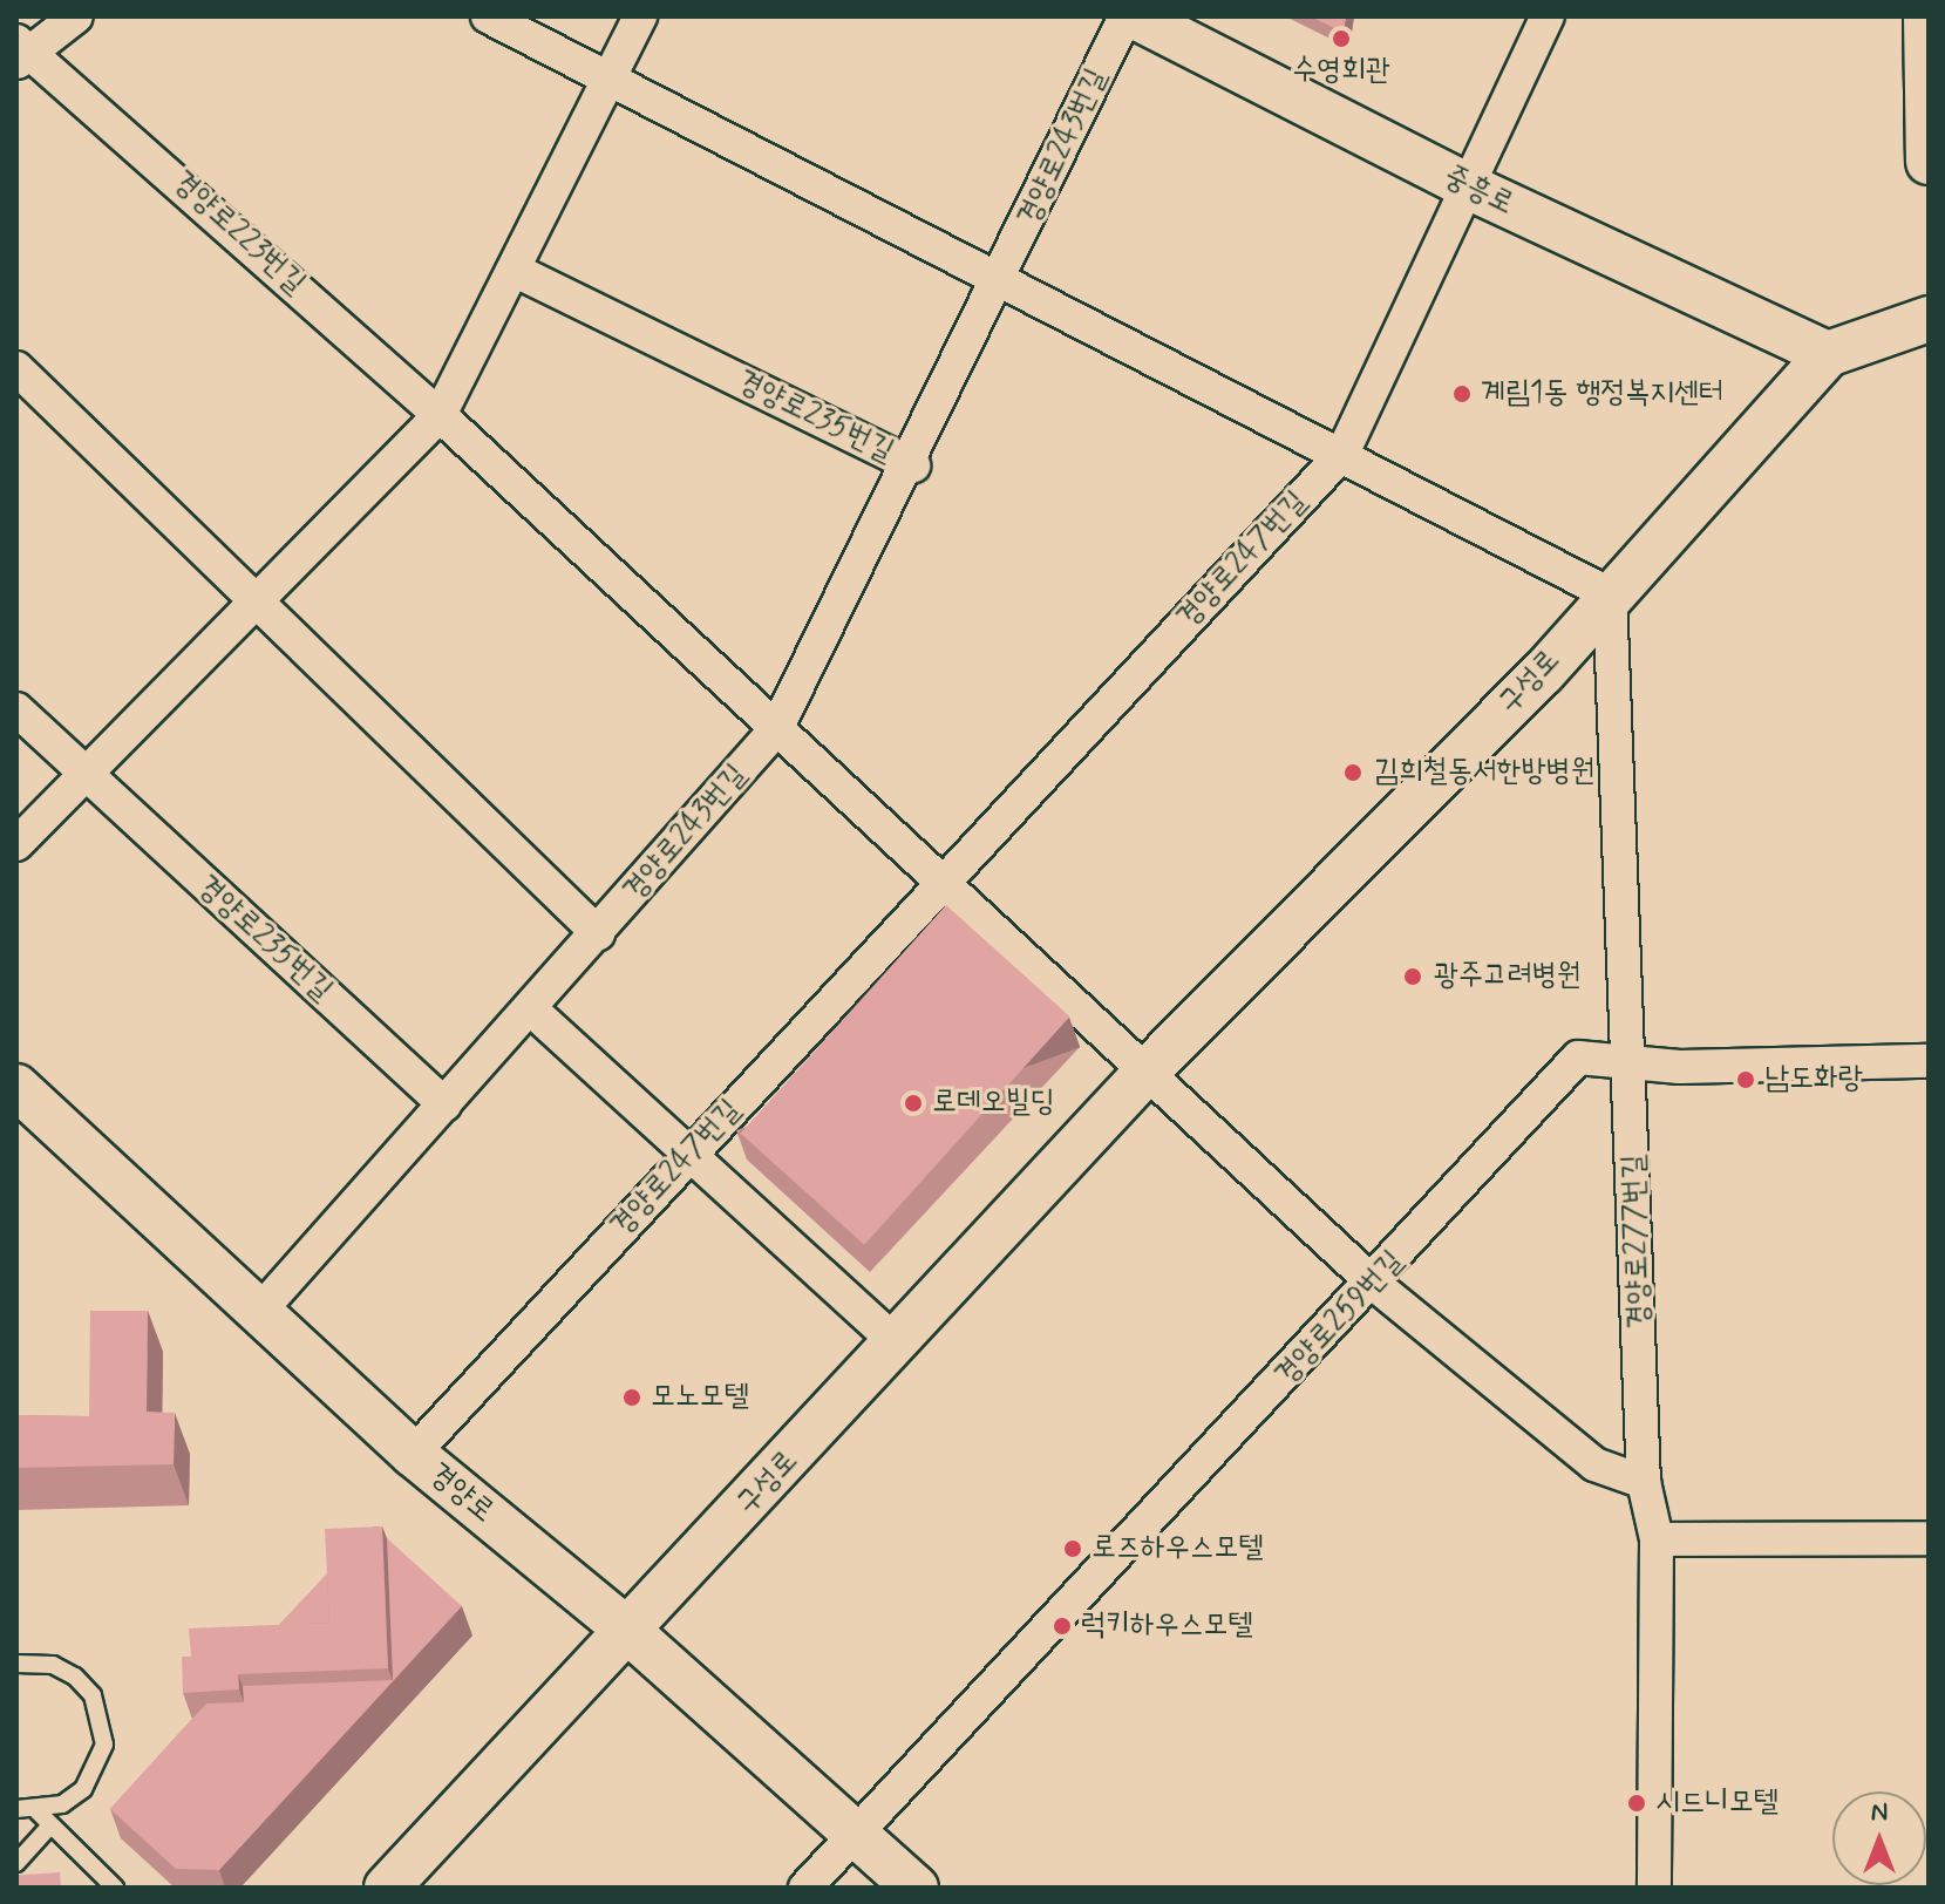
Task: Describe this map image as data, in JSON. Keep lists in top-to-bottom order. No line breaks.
{"streets":{"street":["경양로243번길","중흥로","경양로223번길","경양로235번길","경양로247번길","구성로","경양로277번길","경양로259번길","경양로"]},"crossings":[["경양로243번길","경양로235번길"],["경양로243번길","경양로"],["중흥로","경양로247번길"],["중흥로","구성로"],["경양로247번길","경양로"],["구성로","경양로277번길"],["구성로","경양로"],["경양로277번길","경양로259번길"],["경양로259번길","경양로"]],"places":["수영회관","계림1동 행정복지센터","김희철동서한방병원","광주고려병원","남도화랑","로데오빌딩","모노모텔","로즈하우스모텔","럭키하우스모텔","시드니모텔"],"north":"top"}
